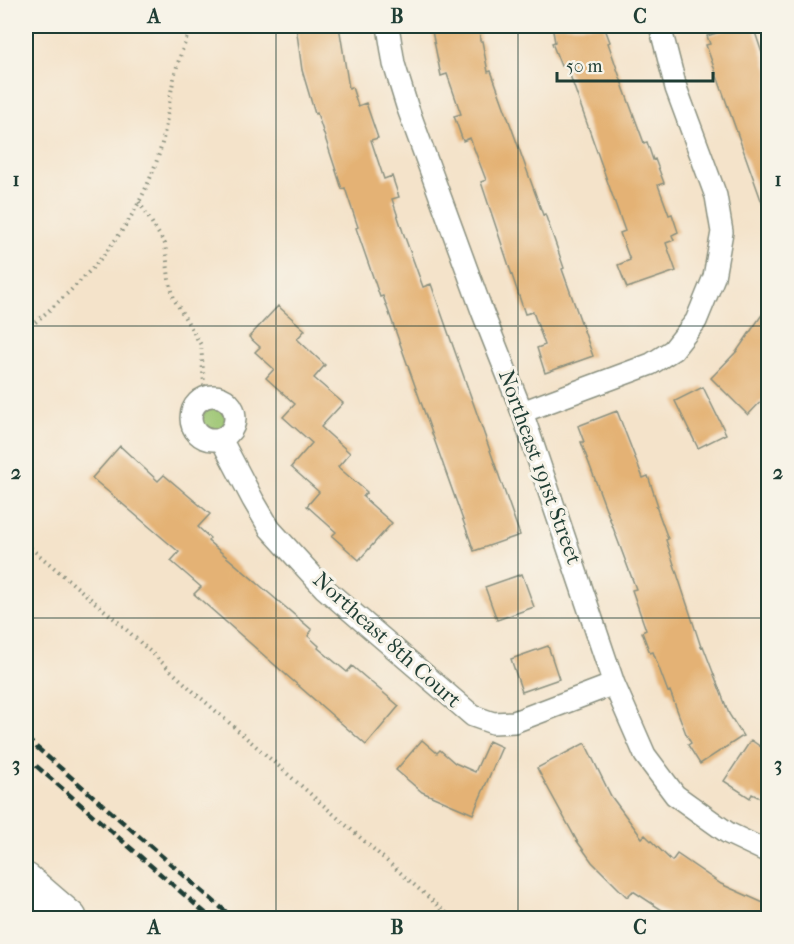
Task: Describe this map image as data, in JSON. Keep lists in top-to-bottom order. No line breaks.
{"streets":{"street":["Northeast 191st Street","Northeast 8th Court"]},"crossings":[["Northeast 191st Street","Northeast 8th Court"]],"scale_bar":"50 m","grid":{"columns":["A","B","C"],"rows":["1","2","3"]}}
